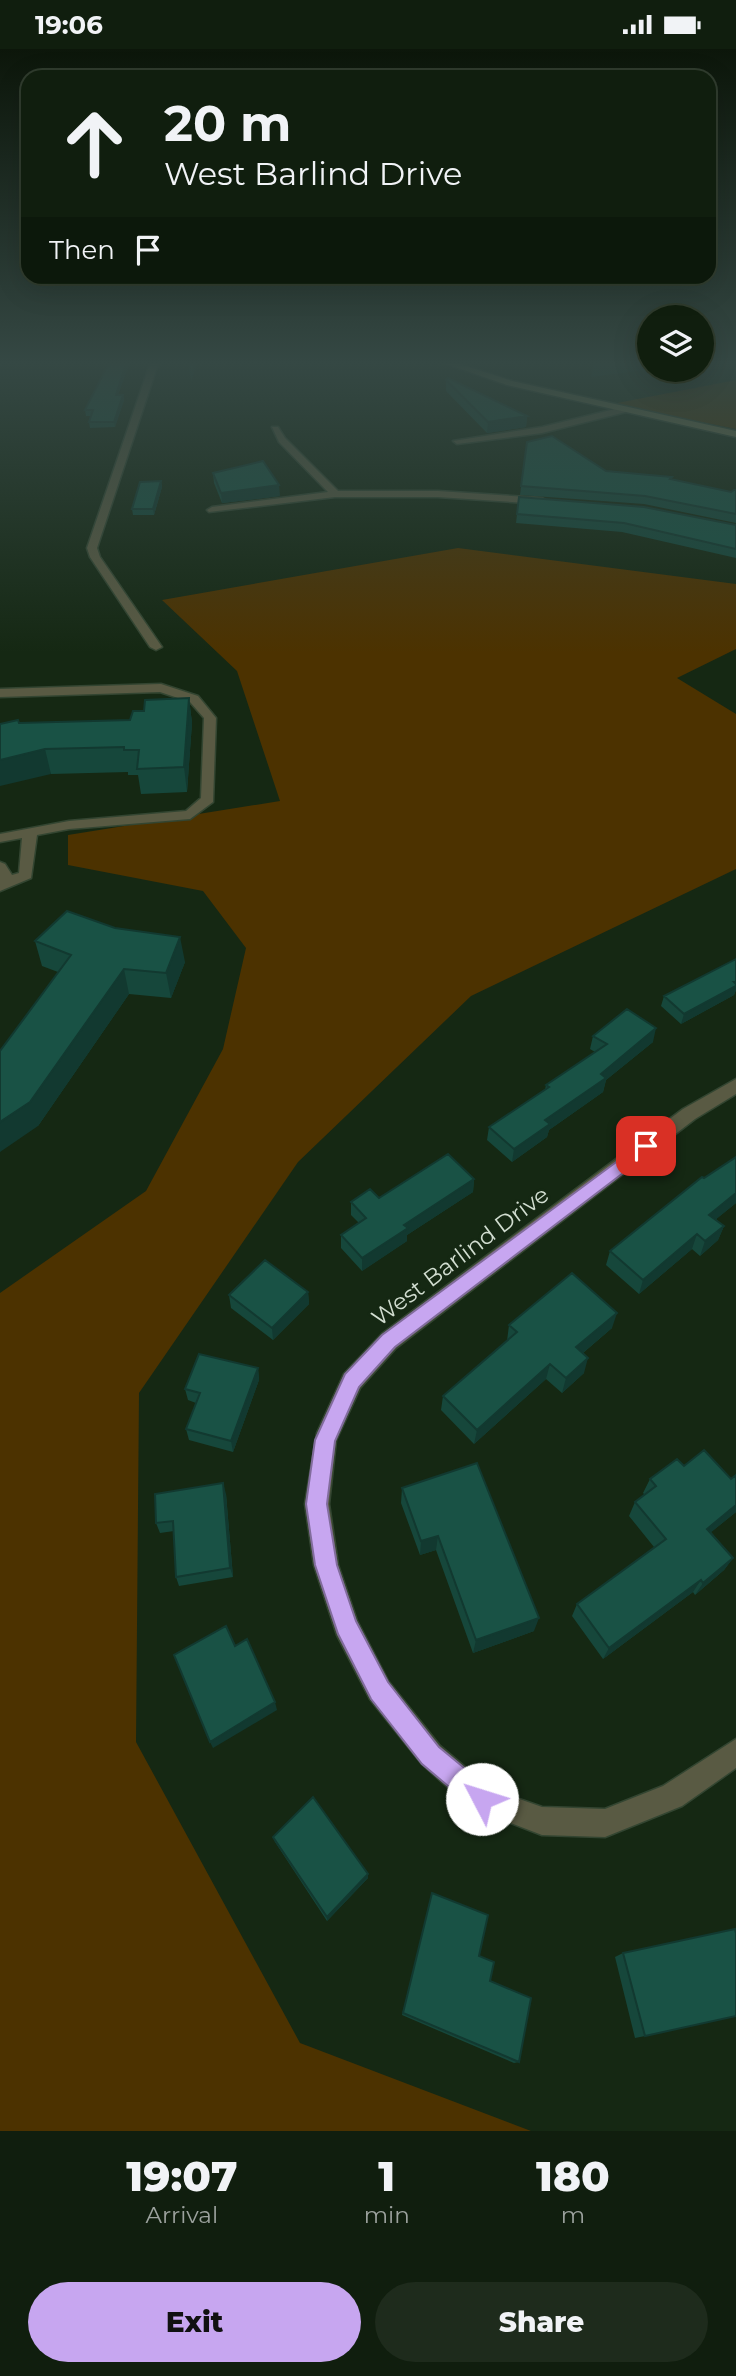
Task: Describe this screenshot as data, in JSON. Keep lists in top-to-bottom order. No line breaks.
{"streets":{"street":["West Barlind Drive"]},"page":{"status":"19:06","turn":["20 m","West Barlind Drive"],"then":"Then","eta":["19:07","Arrival","1","min","180","m"],"buttons":["Exit","Share"]}}
